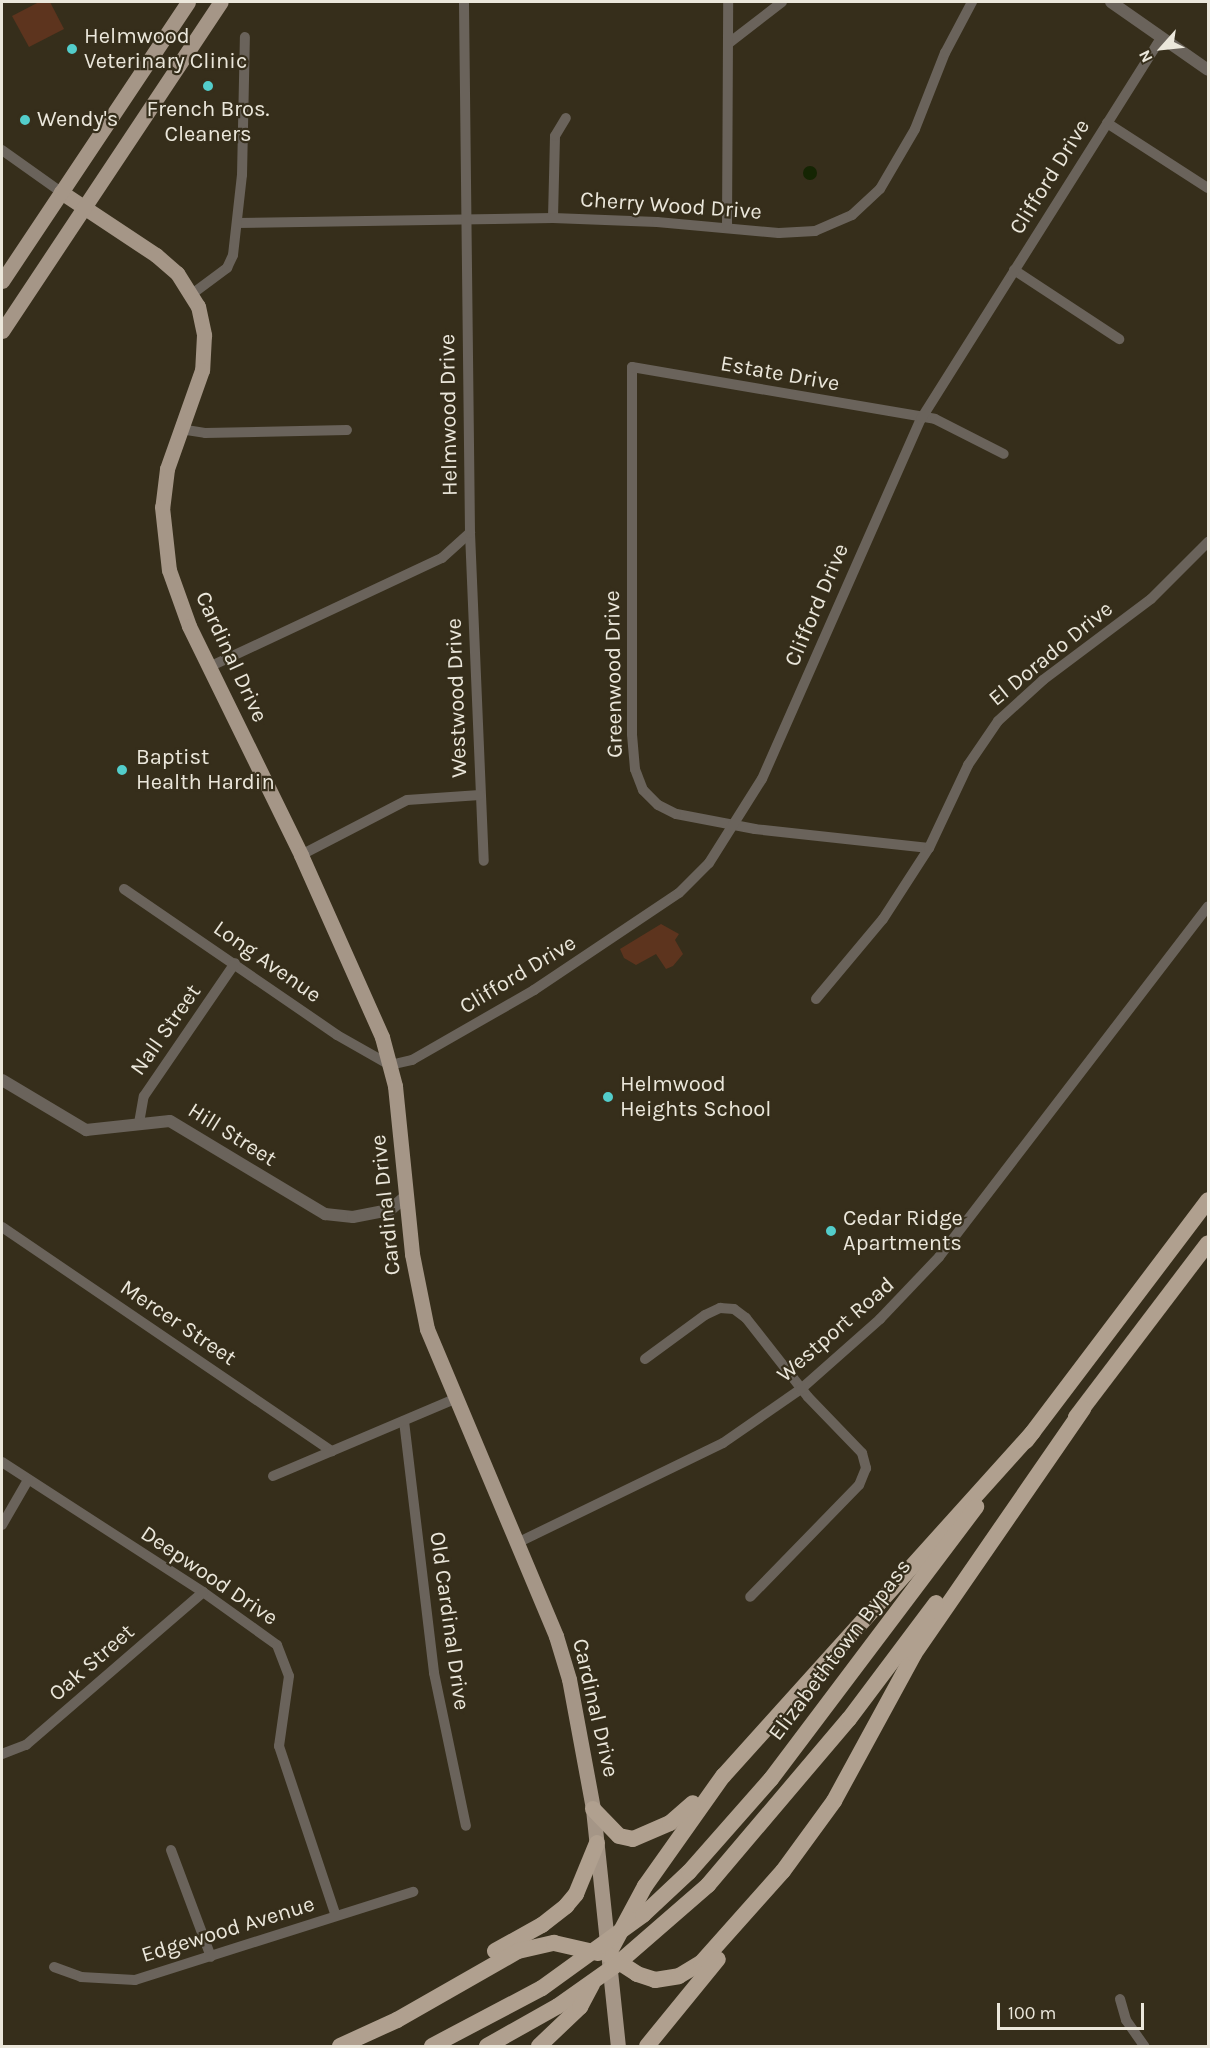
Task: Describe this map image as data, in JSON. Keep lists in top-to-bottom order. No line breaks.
{"streets":{"highway":["Elizabethtown Bypass"],"main road":["Cardinal Drive"],"street":["Clifford Drive","Cherry Wood Drive","Estate Drive","Helmwood Drive","El Dorado Drive","Greenwood Drive","Westwood Drive","Long Avenue","Nall Street","Hill Street","Mercer Street","Westport Road","Deepwood Drive","Old Cardinal Drive","Oak Street","Edgewood Avenue"]},"crossings":[["Clifford Drive","Estate Drive"],["Clifford Drive","Cardinal Drive"],["Clifford Drive","Greenwood Drive"],["Clifford Drive","Long Avenue"],["Cherry Wood Drive","Helmwood Drive"],["Estate Drive","Greenwood Drive"],["Helmwood Drive","Westwood Drive"],["El Dorado Drive","Greenwood Drive"],["Cardinal Drive","Long Avenue"],["Cardinal Drive","Hill Street"],["Cardinal Drive","Westport Road"],["Long Avenue","Nall Street"],["Nall Street","Hill Street"],["Deepwood Drive","Oak Street"],["Deepwood Drive","Edgewood Avenue"]],"places":["Helmwood Veterinary Clinic","French Bros. Cleaners","Wendy's","Baptist Health Hardin","Helmwood Heights School","Cedar Ridge Apartments"],"scale_bar":"100 m","north":"bottom left"}
